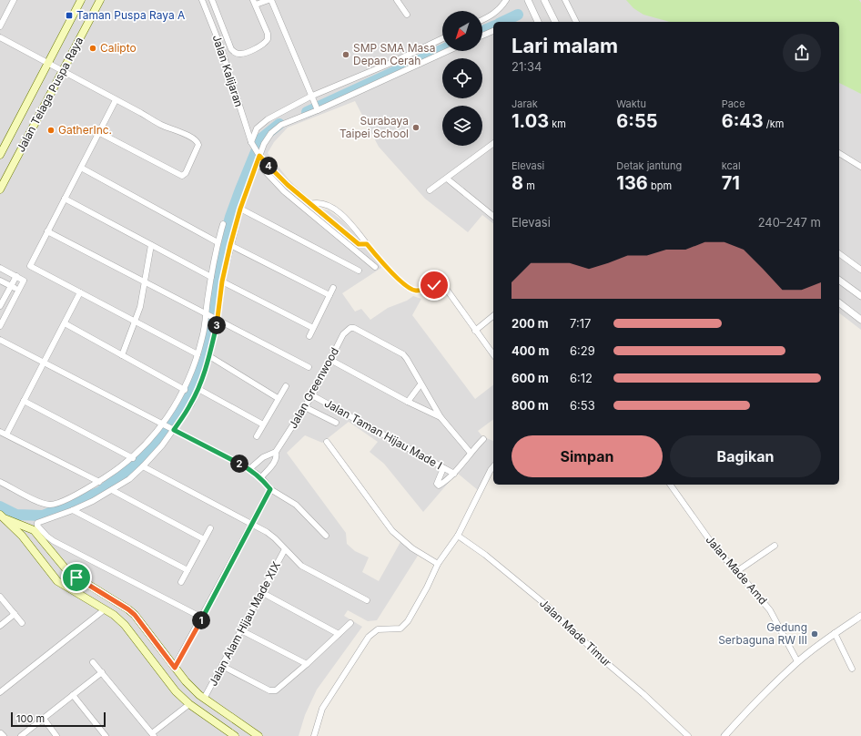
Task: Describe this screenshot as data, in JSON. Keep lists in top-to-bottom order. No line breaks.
{"streets":{"main road":["Jalan Telaga Puspa Raya"],"street":["Jalan Kalijaran","Jalan Greenwood","Jalan Taman Hijau Made I","Jalan Made Amd","Jalan Alam Hijau Made XIX","Jalan Made Timur"]},"crossings":[["Jalan Greenwood","Jalan Taman Hijau Made I"]],"places":{"transit":["Taman Puspa Raya A"],"other":["Calipto","SMP SMA Masa Depan Cerah","Surabaya Taipei School","GatherInc.","Gedung Serbaguna RW III"]},"scale_bar":"100 m","north":"bottom left","page":{"heading":["Lari malam","21:34"],"stats":[["Jarak","1.03 km"],["Waktu","6:55"],["Pace","6:43 /km"],["Elevasi","8 m"],["Detak jantung","136 bpm"],["kcal","71"]],"pins":["4","3","2","1"],"chart":["Elevasi","240–247 m"],"list":[{"name":"200 m","note":"7:17"},{"name":"400 m","note":"6:29"},{"name":"600 m","note":"6:12"},{"name":"800 m","note":"6:53"}],"buttons":["Simpan","Bagikan"],"scale":"100 m"}}
